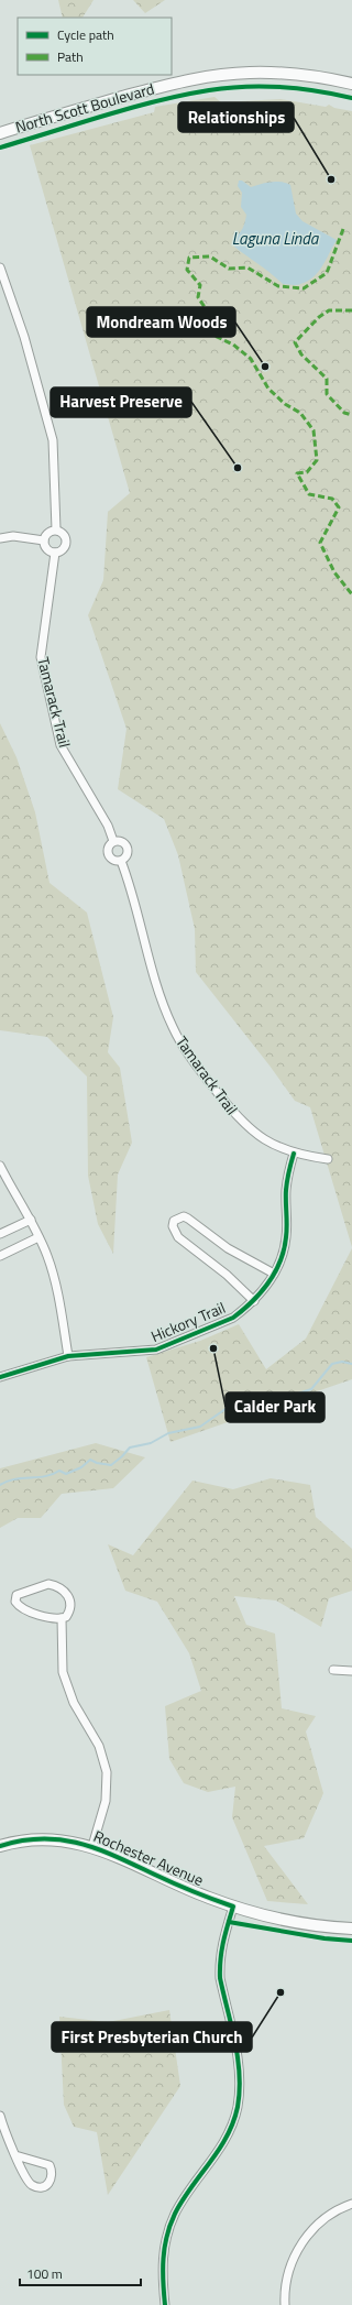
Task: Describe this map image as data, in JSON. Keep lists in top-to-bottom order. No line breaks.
{"streets":{"main road":["North Scott Boulevard","Rochester Avenue"],"street":["Tamarack Trail","Hickory Trail"]},"crossings":[["Tamarack Trail","Hickory Trail"]],"water":["Laguna Linda"],"places":["Relationships","Mondream Woods","Harvest Preserve","Calder Park","First Presbyterian Church"],"legend":["Cycle path","Path"],"scale_bar":"100 m"}
